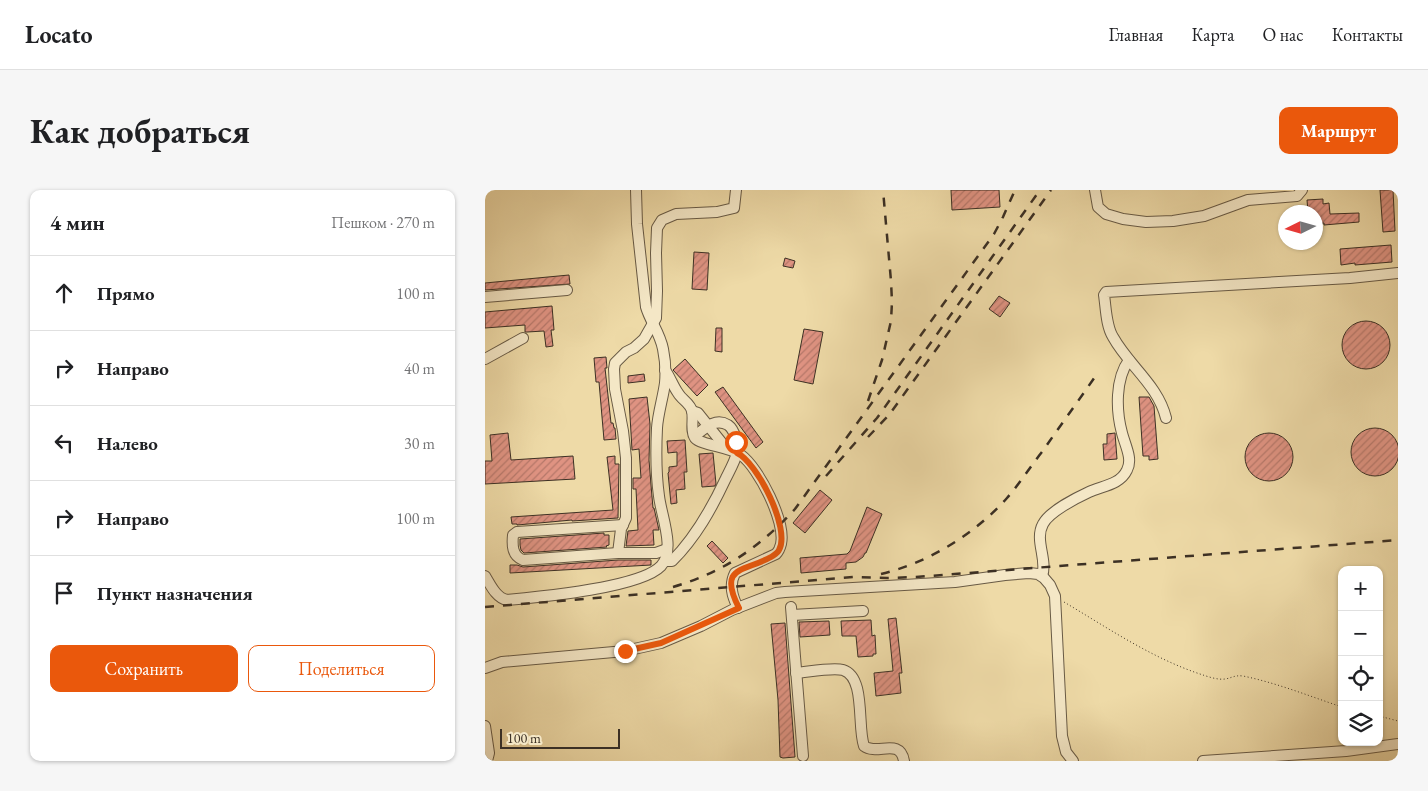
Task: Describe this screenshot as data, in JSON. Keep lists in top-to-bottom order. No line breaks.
{"scale_bar":"100 m","north":"left","page":{"header":"Locato","nav":["Главная","Карта","О нас","Контакты"],"buttons":["Маршрут",["Сохранить","Поделиться"]],"title":"Как добраться","heading":["4 мин","Пешком · 270 m"],"list":[["Прямо","100 m"],["Направо","40 m"],["Налево","30 m"],["Направо","100 m"],"Пункт назначения"],"map_buttons":["+","−"],"scale":"100 m"}}
